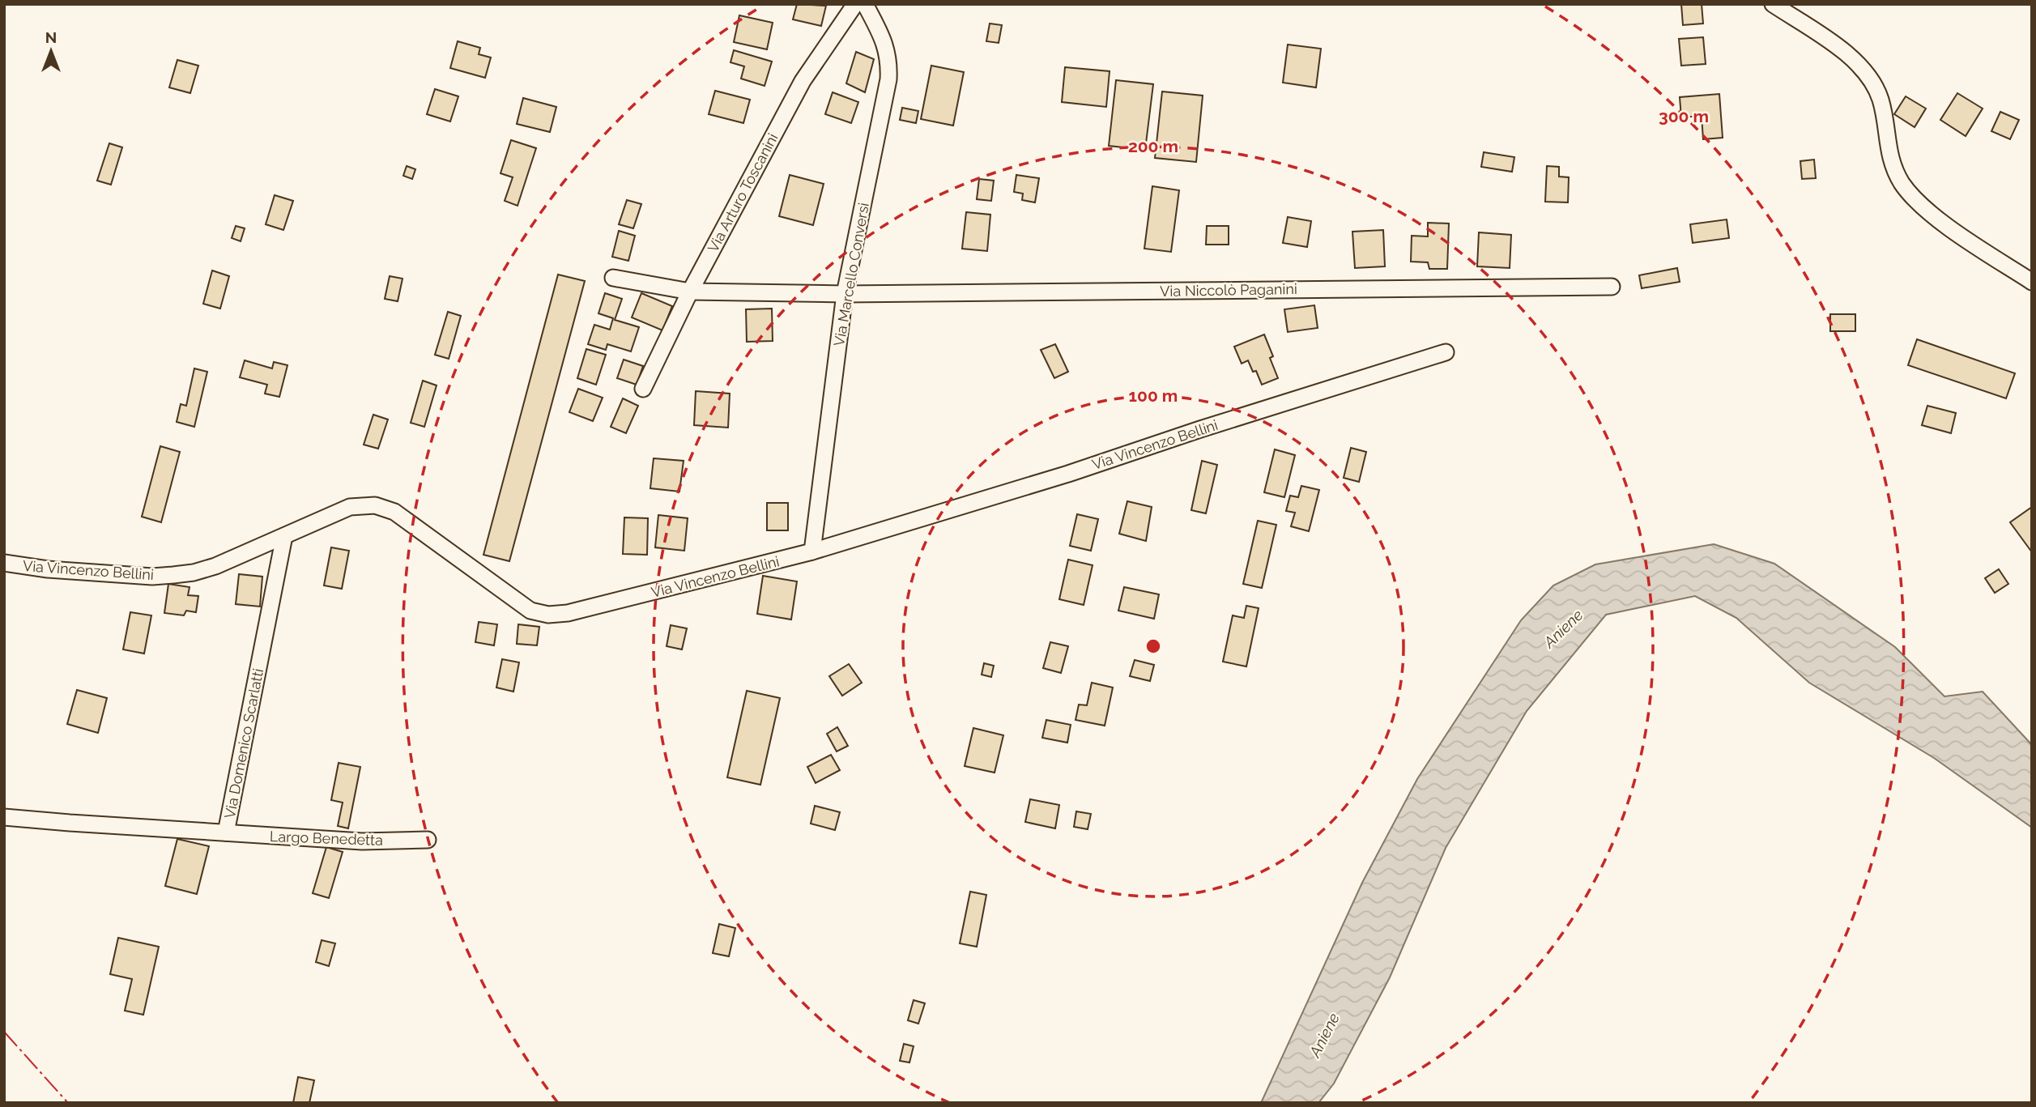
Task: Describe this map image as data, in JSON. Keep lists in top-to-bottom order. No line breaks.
{"streets":{"street":["Via Arturo Toscanini","Via Marcello Conversi","Via Niccolò Paganini","Via Vincenzo Bellini","Via Domenico Scarlatti","Largo Benedetta"]},"crossings":[["Via Arturo Toscanini","Via Niccolò Paganini"],["Via Marcello Conversi","Via Niccolò Paganini"],["Via Marcello Conversi","Via Vincenzo Bellini"],["Via Vincenzo Bellini","Via Domenico Scarlatti"],["Via Domenico Scarlatti","Largo Benedetta"]],"water":["Aniene"],"north":"top","rings":["300 m","200 m","100 m"]}
